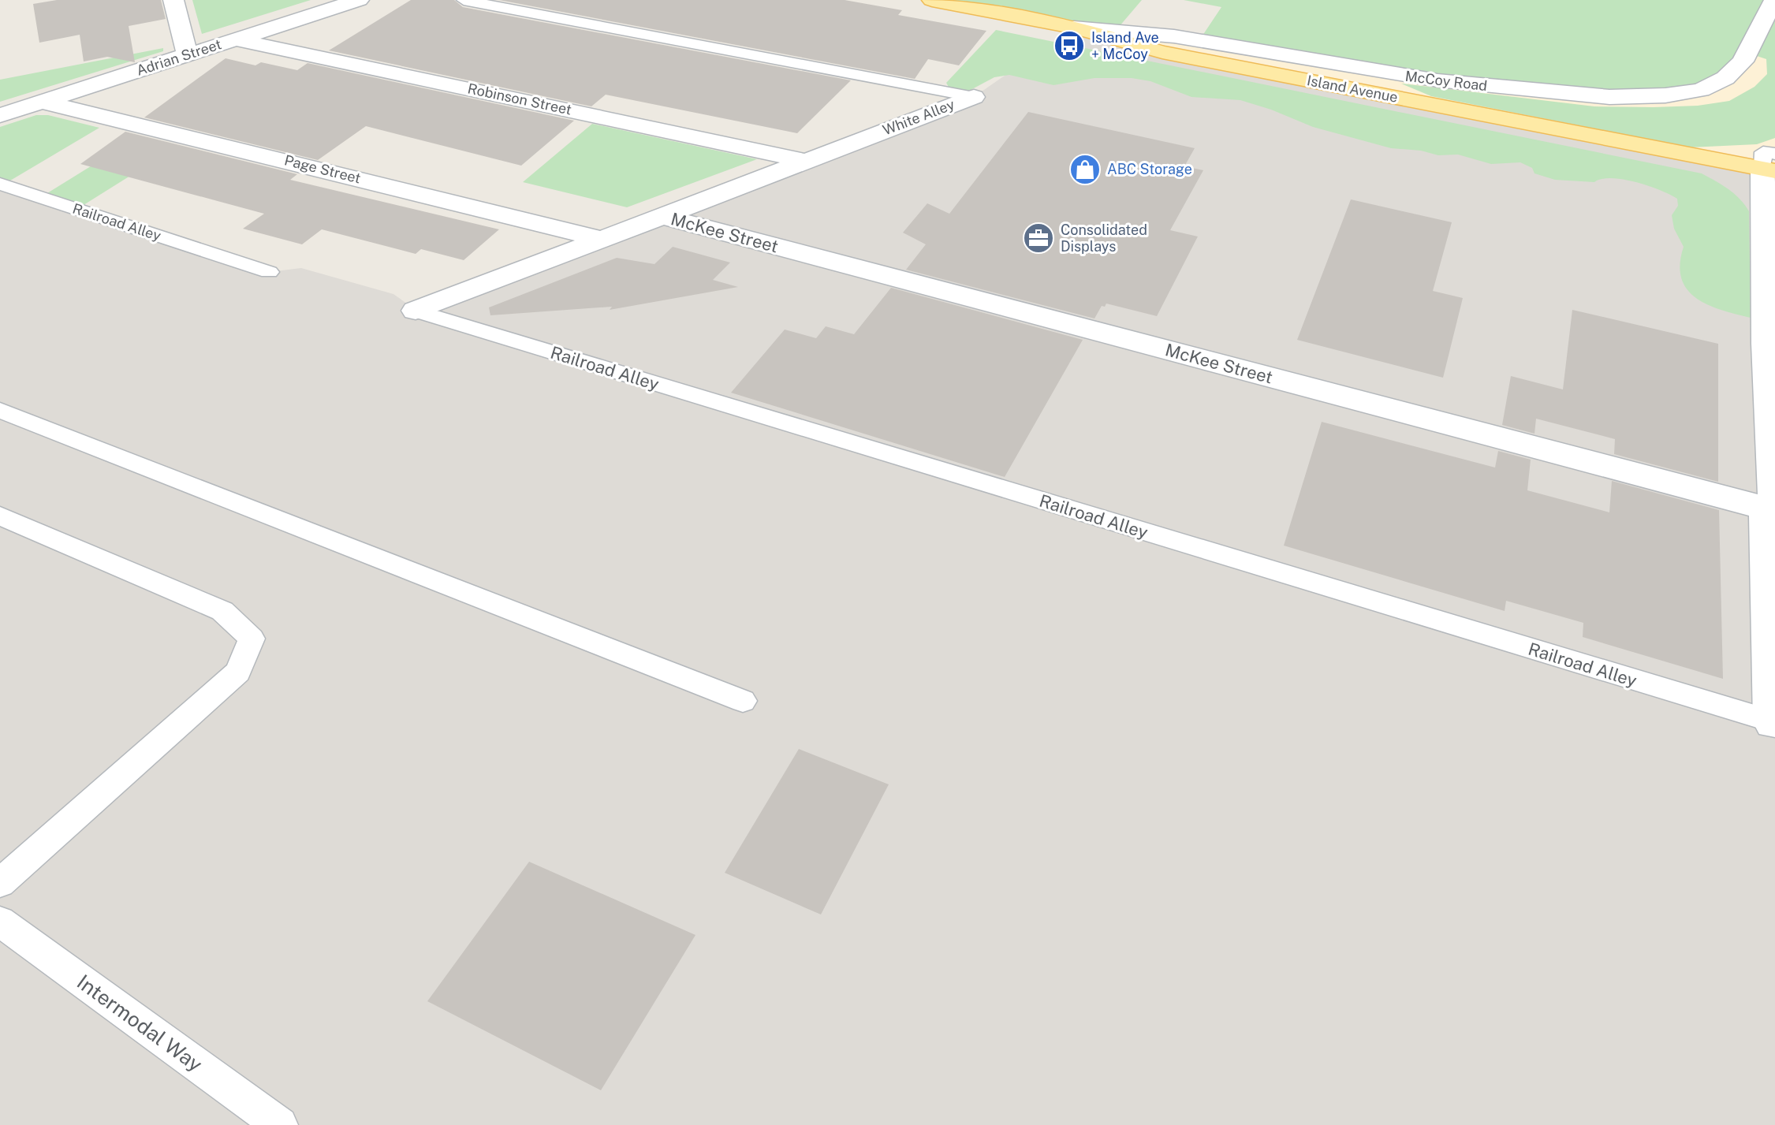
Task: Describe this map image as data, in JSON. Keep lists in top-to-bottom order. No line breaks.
{"streets":{"main road":["Island Avenue"],"street":["Adrian Street","McCoy Road","Robinson Street","White Alley","Page Street","McKee Street"],"lane":["Railroad Alley","Intermodal Way"]},"crossings":[["Adrian Street","Robinson Street"],["Adrian Street","Page Street"],["McCoy Road","Island Avenue"],["Robinson Street","White Alley"],["White Alley","Page Street"],["White Alley","Railroad Alley"],["White Alley","McKee Street"]],"places":{"bus stop":["Island Ave + McCoy"],"shop":["ABC Storage"],"office":["Consolidated Displays"]}}
